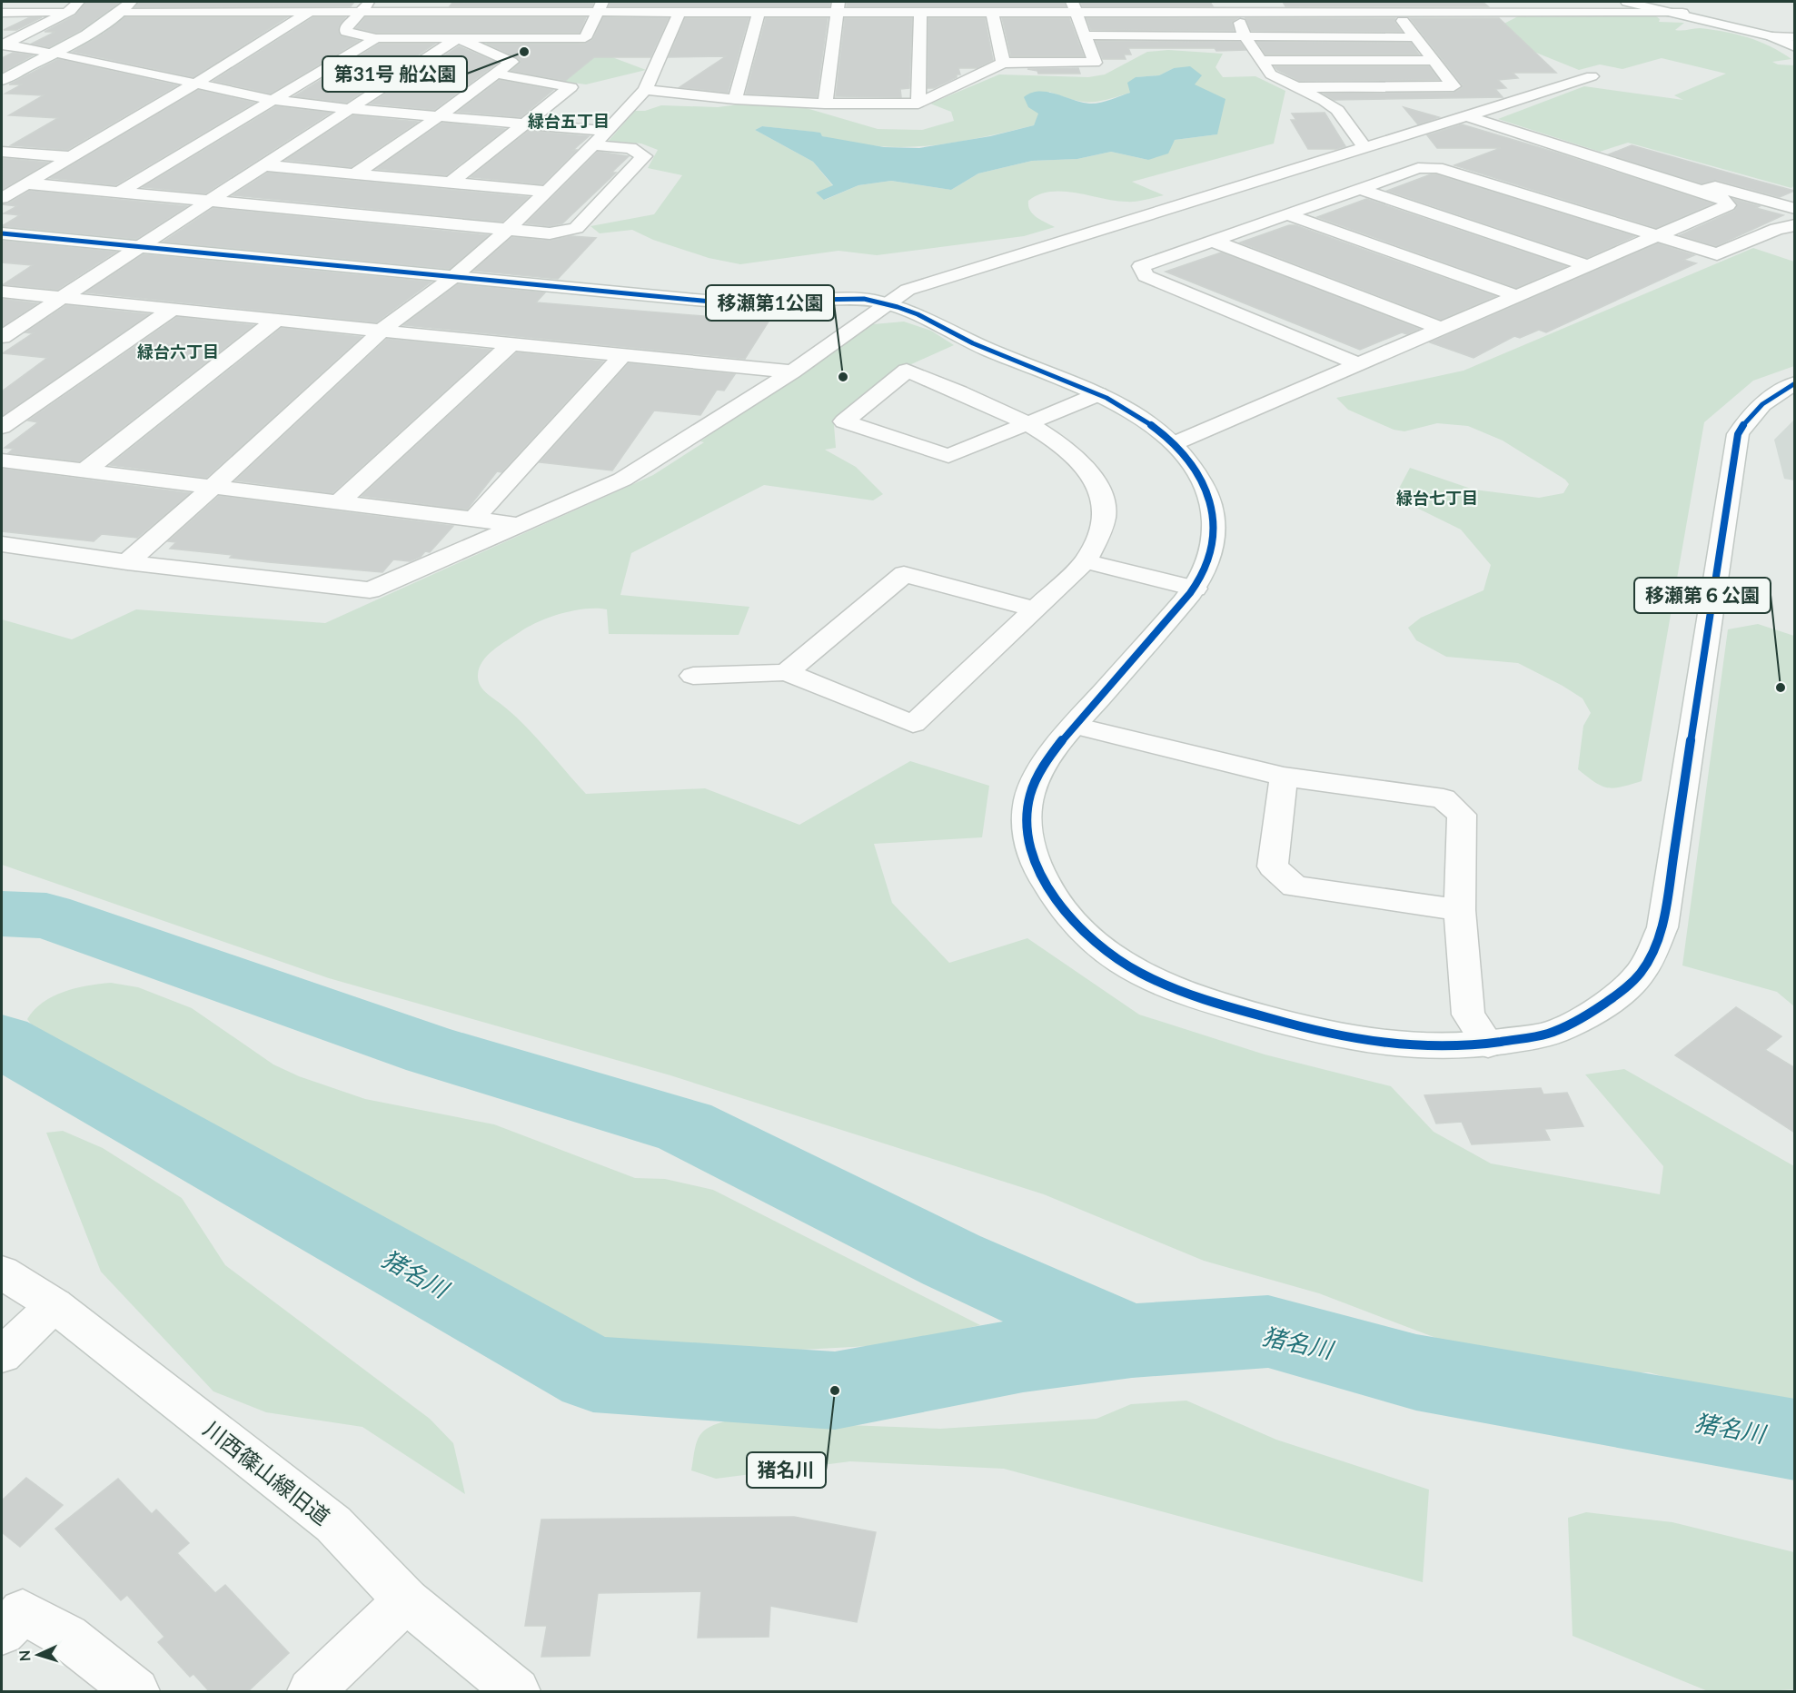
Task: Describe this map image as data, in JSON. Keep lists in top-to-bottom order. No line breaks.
{"streets":{"street":["川西篠山線旧道"]},"districts":["緑台五丁目","緑台六丁目","緑台七丁目"],"water":["猪名川"],"places":["第31号 船公園","移瀬第1公園","移瀬第６公園","猪名川"],"north":"left"}
